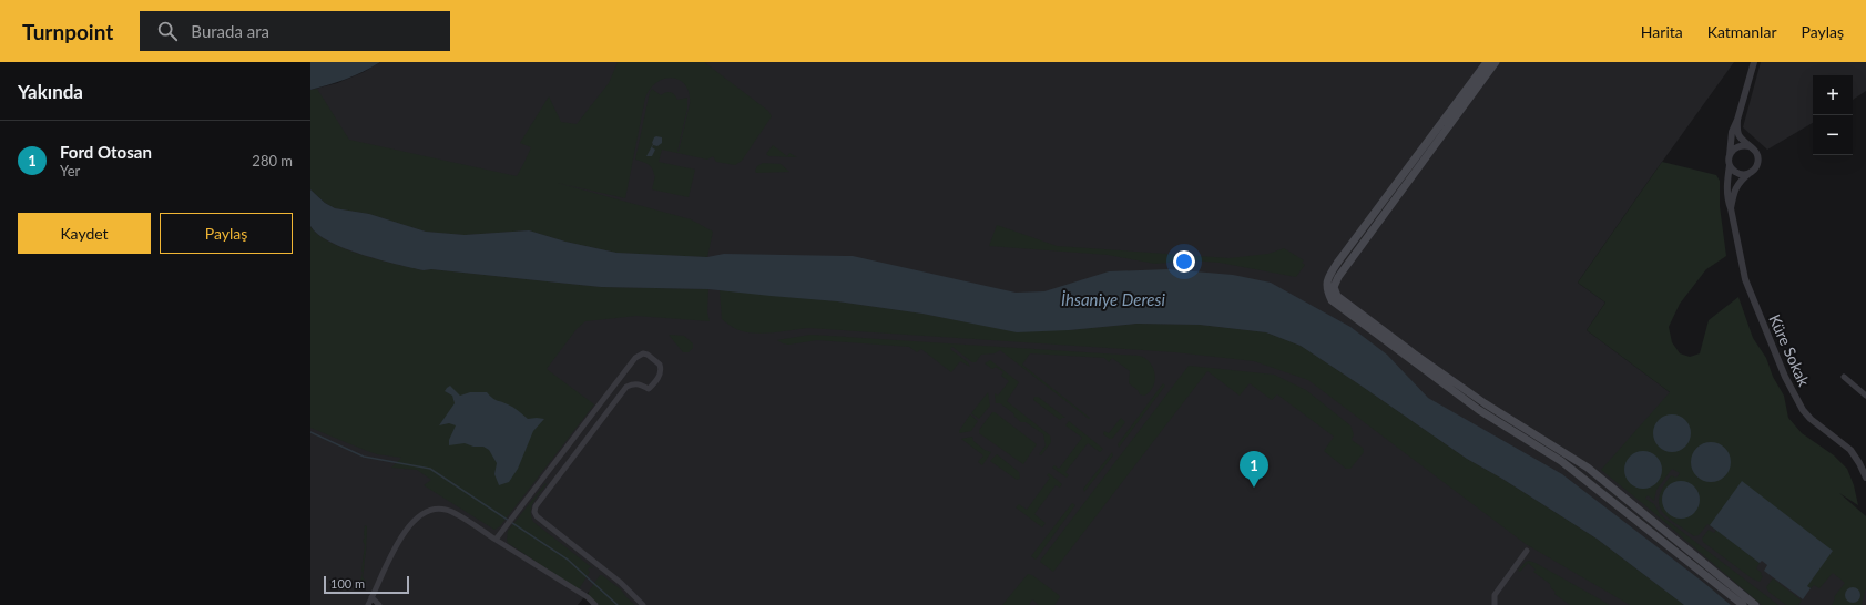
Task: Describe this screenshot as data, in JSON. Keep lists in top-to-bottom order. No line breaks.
{"streets":{"street":["Küre Sokak"]},"water":["İhsaniye Deresi"],"scale_bar":"100 m","page":{"header":"Turnpoint","search":"Burada ara","nav":["Harita","Katmanlar","Paylaş"],"heading":"Yakında","map_buttons":["+","−"],"list":[{"mark":"1","name":"Ford Otosan","note":"Yer","value":"280 m"}],"buttons":["Kaydet","Paylaş"],"pins":"1","scale":"100 m"}}
